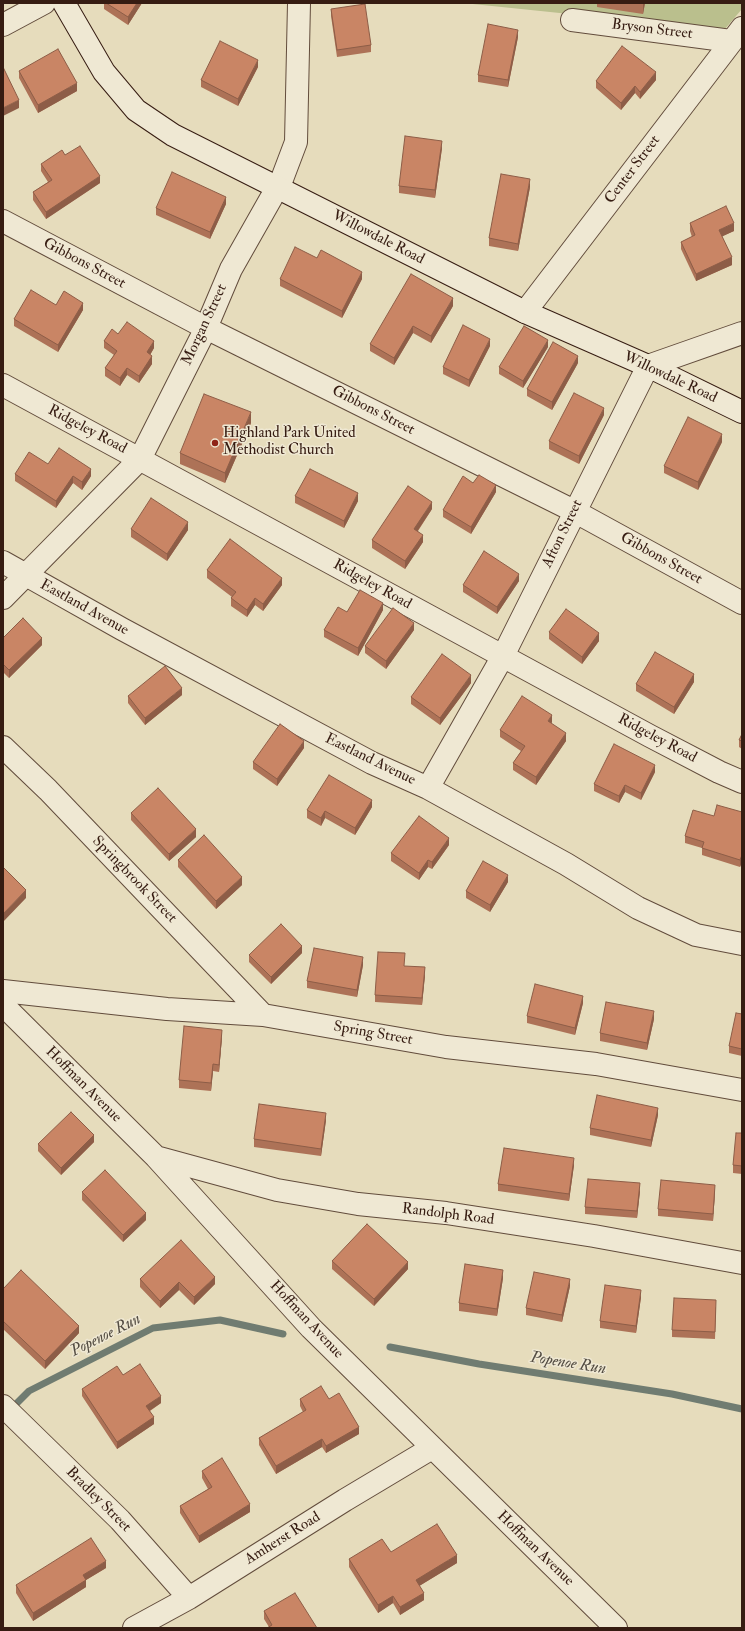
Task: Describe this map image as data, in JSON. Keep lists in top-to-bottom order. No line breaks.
{"streets":{"street":["Bryson Street","Center Street","Willowdale Road","Gibbons Street","Morgan Street","Ridgeley Road","Afton Street","Eastland Avenue","Springbrook Street","Spring Street","Hoffman Avenue","Randolph Road","Bradley Street","Amherst Road"]},"crossings":[["Bryson Street","Center Street"],["Center Street","Willowdale Road"],["Willowdale Road","Morgan Street"],["Willowdale Road","Afton Street"],["Gibbons Street","Morgan Street"],["Gibbons Street","Afton Street"],["Morgan Street","Ridgeley Road"],["Morgan Street","Eastland Avenue"],["Ridgeley Road","Afton Street"],["Afton Street","Eastland Avenue"],["Springbrook Street","Spring Street"],["Hoffman Avenue","Randolph Road"],["Hoffman Avenue","Amherst Road"],["Bradley Street","Amherst Road"]],"water":["Popenoe Run"],"places":["Highland Park United Methodist Church"]}
